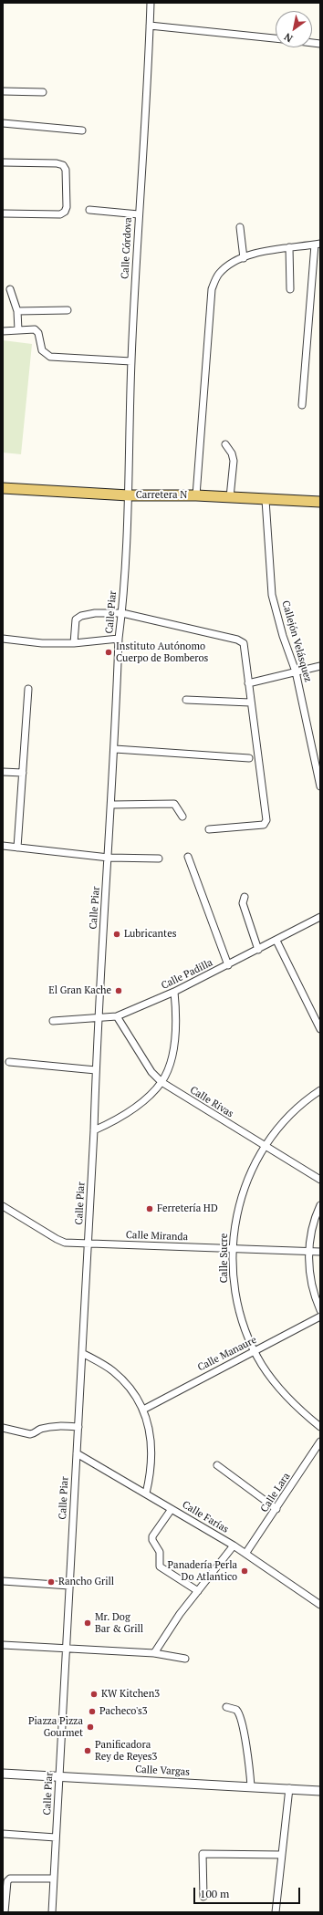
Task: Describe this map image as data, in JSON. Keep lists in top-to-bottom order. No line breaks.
{"streets":{"main road":["Carretera N"],"street":["Calle Córdova","Calle Piar","Callejón Velásquez","Calle Padilla","Calle Rivas","Calle Miranda","Calle Sucre","Calle Manaure","Calle Lara","Calle Farías","Calle Vargas"]},"crossings":[["Calle Córdova","Carretera N"],["Calle Córdova","Calle Piar"],["Carretera N","Calle Piar"],["Carretera N","Callejón Velásquez"],["Calle Piar","Calle Padilla"],["Calle Piar","Calle Miranda"],["Calle Piar","Calle Farías"],["Calle Piar","Calle Vargas"],["Calle Padilla","Calle Rivas"],["Calle Rivas","Calle Sucre"],["Calle Miranda","Calle Sucre"],["Calle Sucre","Calle Manaure"],["Calle Lara","Calle Farías"]],"places":["Instituto Autónomo Cuerpo de Bomberos","Lubricantes","El Gran Kache","Ferretería HD","Panadería Perla Do Atlantico","Rancho Grill","Mr. Dog Bar & Grill","KW Kitchen3","Pacheco's3","Piazza Pizza Gourmet","Panificadora Rey de Reyes3"],"scale_bar":"100 m","north":"bottom left"}
